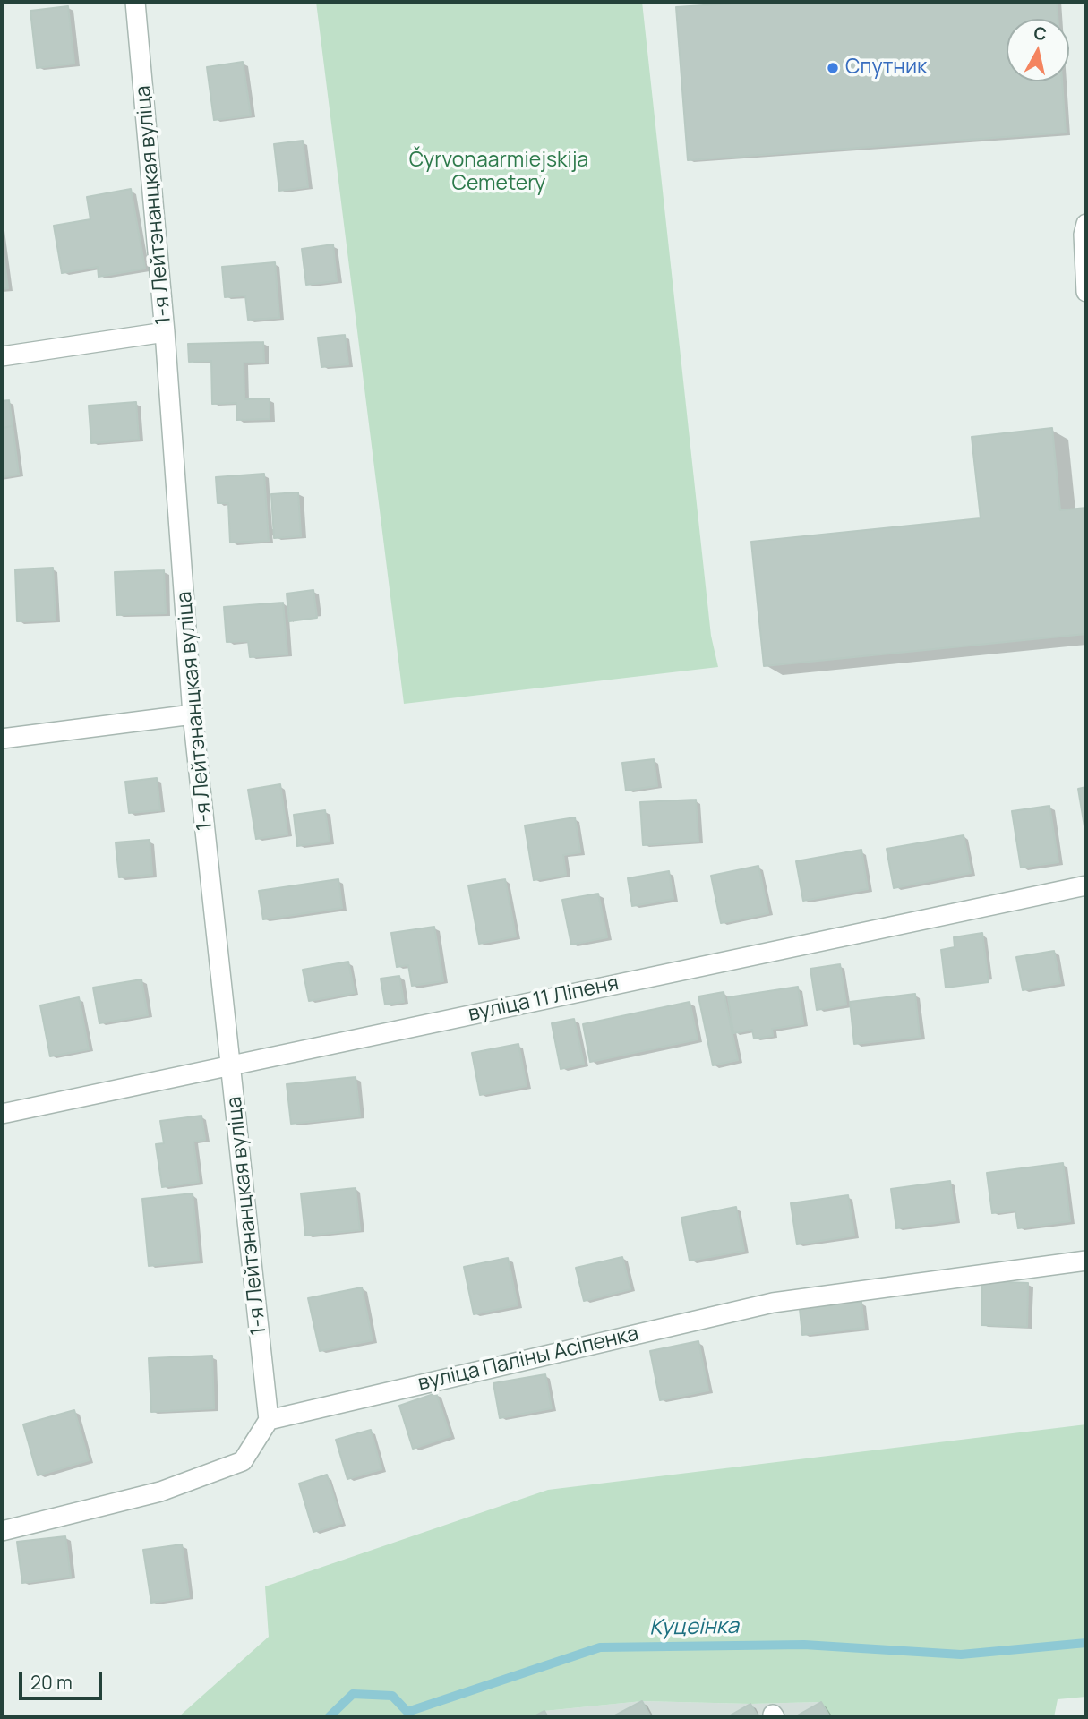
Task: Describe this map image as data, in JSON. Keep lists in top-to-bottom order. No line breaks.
{"streets":{"street":["1-я Лейтэнанцкая вуліца","вуліца 11 Ліпеня","вуліца Паліны Асіпенка"]},"crossings":[["1-я Лейтэнанцкая вуліца","вуліца 11 Ліпеня"],["1-я Лейтэнанцкая вуліца","вуліца Паліны Асіпенка"]],"water":["Куцеінка"],"parks":["Čyrvonaarmiejskija Cemetery"],"places":["Спутник"],"scale_bar":"20 m","north":"top"}
